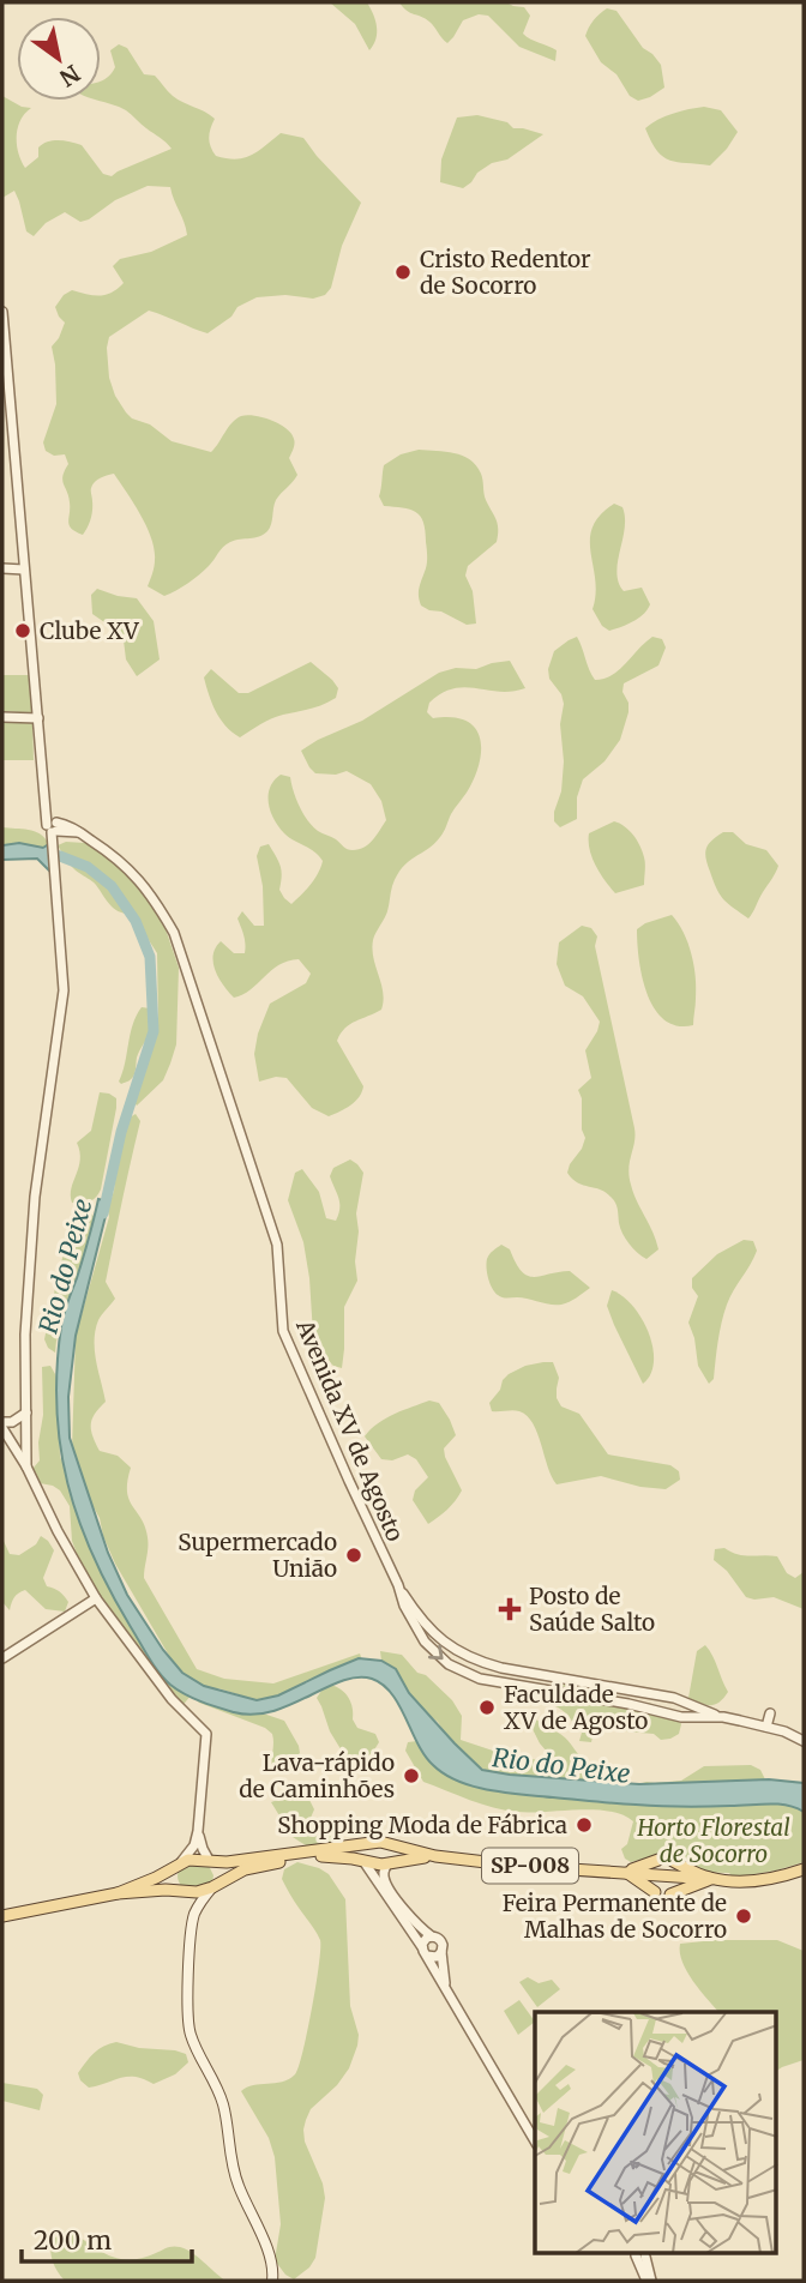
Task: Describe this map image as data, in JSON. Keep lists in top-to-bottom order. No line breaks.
{"streets":{"main road":["SP-008"],"street":["Avenida XV de Agosto"]},"water":["Rio do Peixe"],"parks":["Horto Florestal de Socorro"],"places":{"other":["Cristo Redentor de Socorro","Clube XV","Supermercado União","Faculdade XV de Agosto","Lava-rápido de Caminhões","Shopping Moda de Fábrica","Feira Permanente de Malhas de Socorro"],"health":["Posto de Saúde Salto"]},"scale_bar":"200 m","north":"bottom right"}
